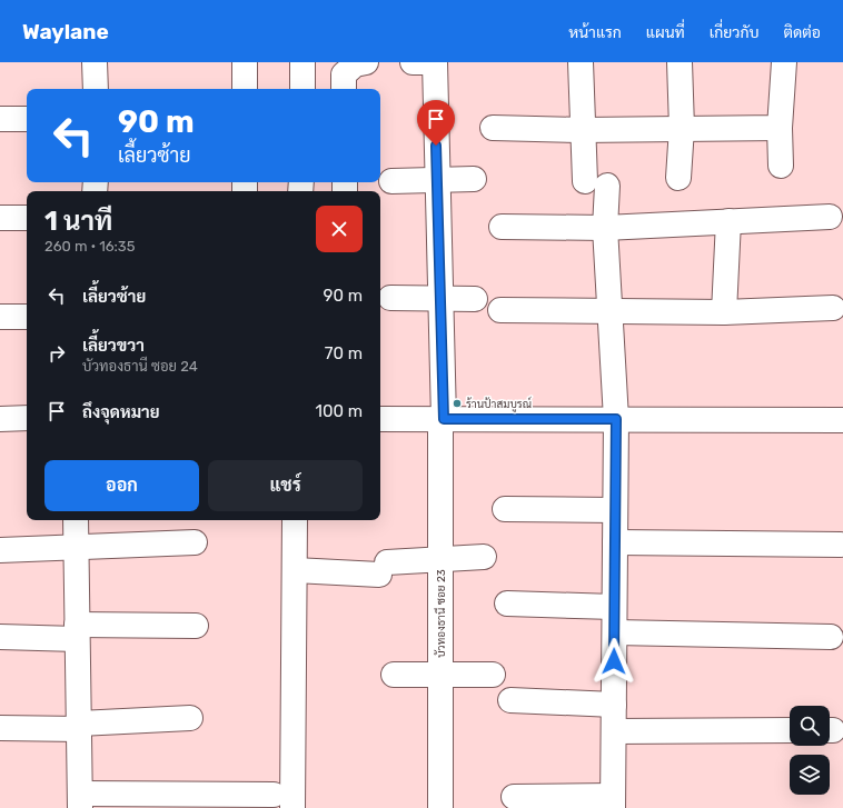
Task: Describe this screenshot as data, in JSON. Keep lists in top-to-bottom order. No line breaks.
{"streets":{"street":["บัวทองธานี ซอย 23"]},"places":["ร้านป้าสมบูรณ์"],"page":{"header":"Waylane","nav":["หน้าแรก","แผนที่","เกี่ยวกับ","ติดต่อ"],"turn":["90 m","เลี้ยวซ้าย"],"heading":["1 นาที","260 m · 16:35"],"list":[{"name":"เลี้ยวซ้าย","value":"90 m"},{"name":"เลี้ยวขวา","note":"บัวทองธานี ซอย 24","value":"70 m"},{"name":"ถึงจุดหมาย","value":"100 m"}],"buttons":["ออก","แชร์"]}}
